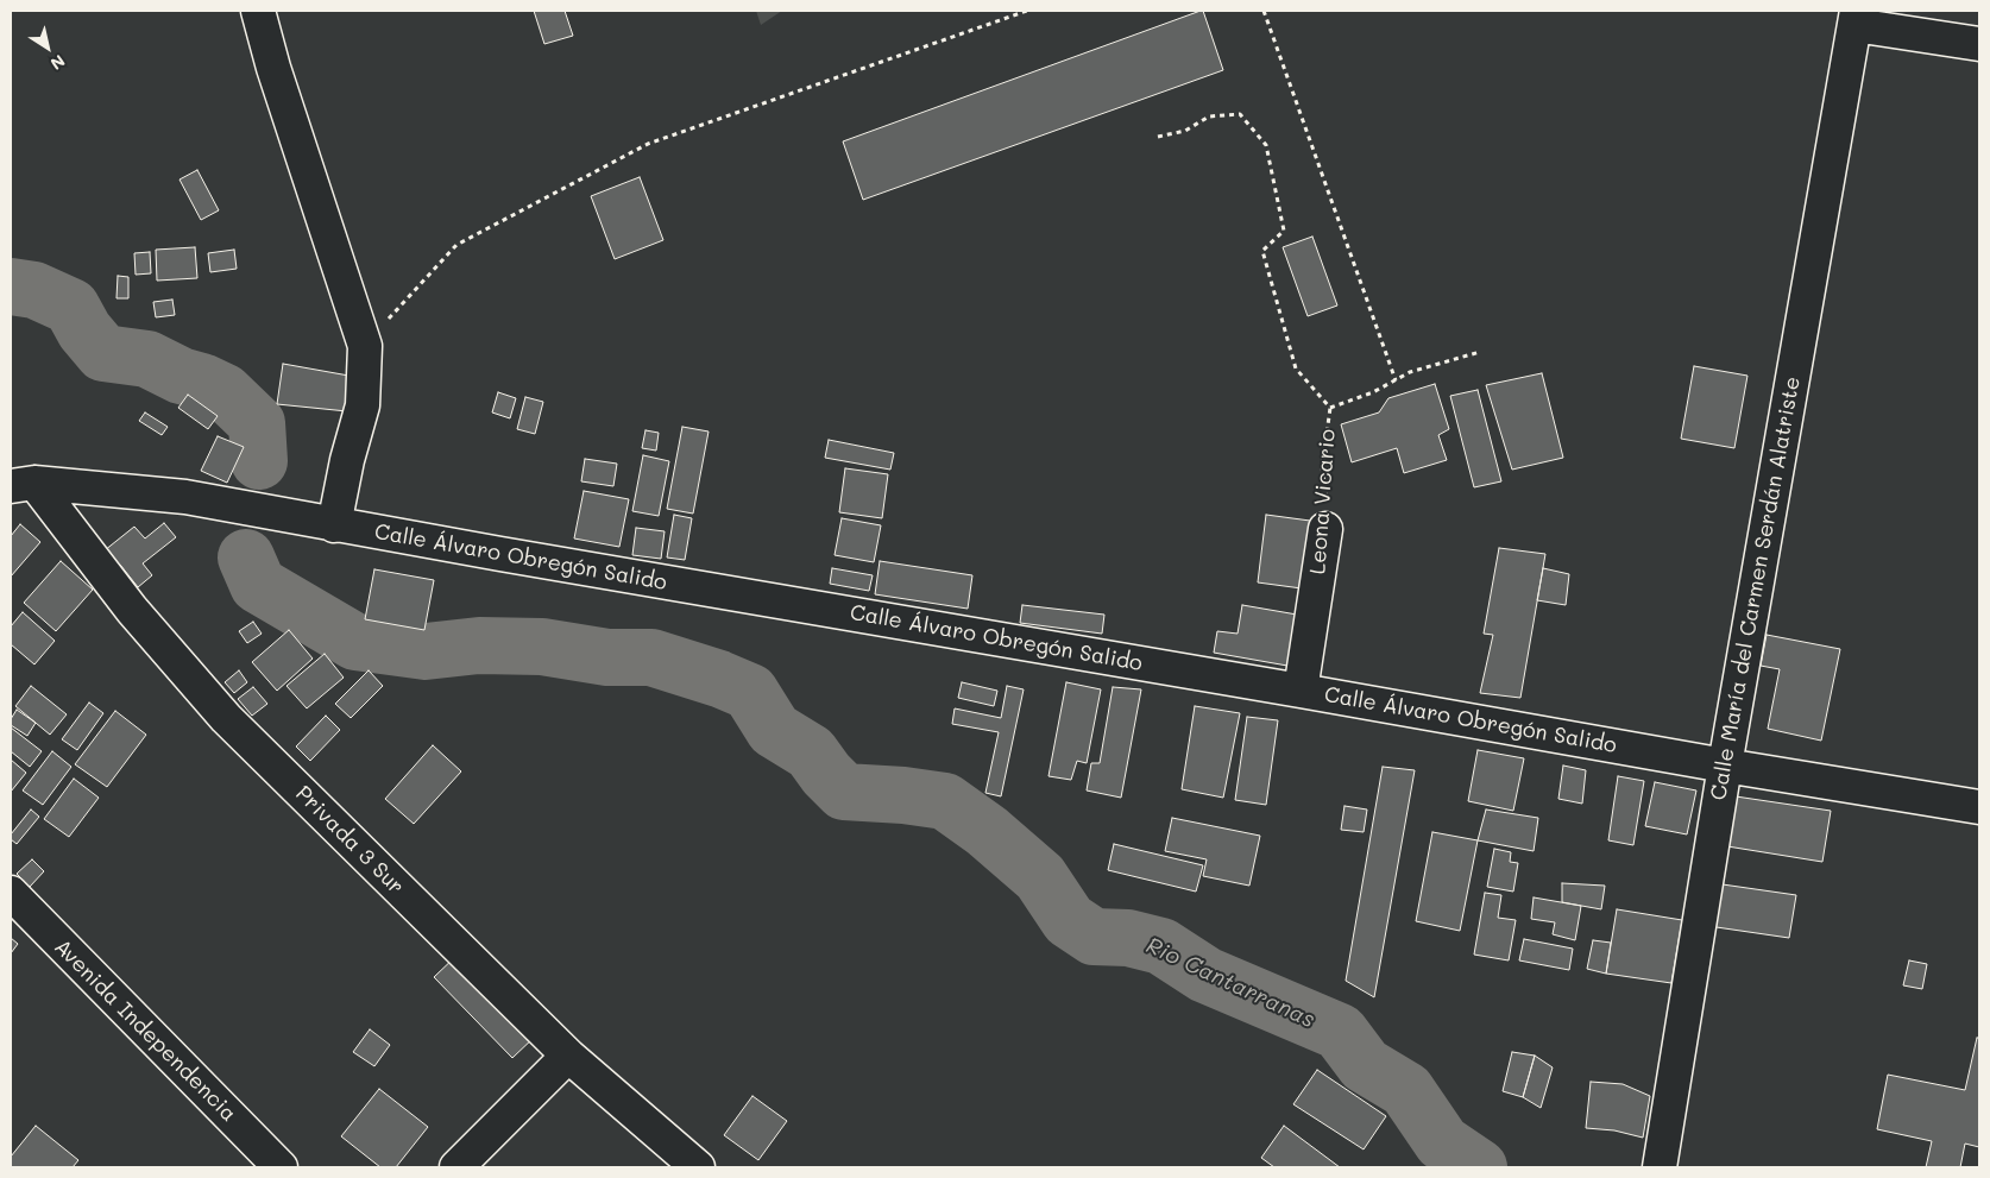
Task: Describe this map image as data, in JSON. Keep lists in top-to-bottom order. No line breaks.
{"streets":{"street":["Leona Vicario","Calle Álvaro Obregón Salido","Calle María del Carmen Serdán Alatriste","Privada 3 Sur","Avenida Independencia"]},"crossings":[["Leona Vicario","Calle Álvaro Obregón Salido"],["Calle Álvaro Obregón Salido","Calle María del Carmen Serdán Alatriste"],["Calle Álvaro Obregón Salido","Privada 3 Sur"]],"water":["Rio Cantarranas"],"north":"bottom right"}
